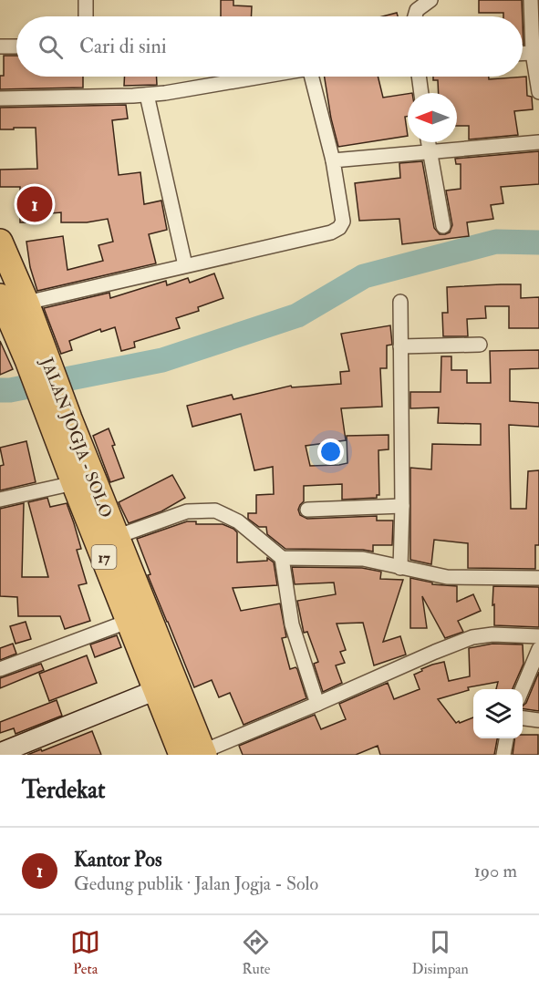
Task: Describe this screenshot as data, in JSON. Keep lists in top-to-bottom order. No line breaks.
{"streets":{"highway":["JALAN JOGJA - SOLO","17"]},"north":"left","page":{"search":"Cari di sini","pins":"1","heading":"Terdekat","list":[{"mark":"1","name":"Kantor Pos","note":"Gedung publik · Jalan Jogja - Solo","value":"190 m"}],"nav":["Peta","Rute","Disimpan"]}}
